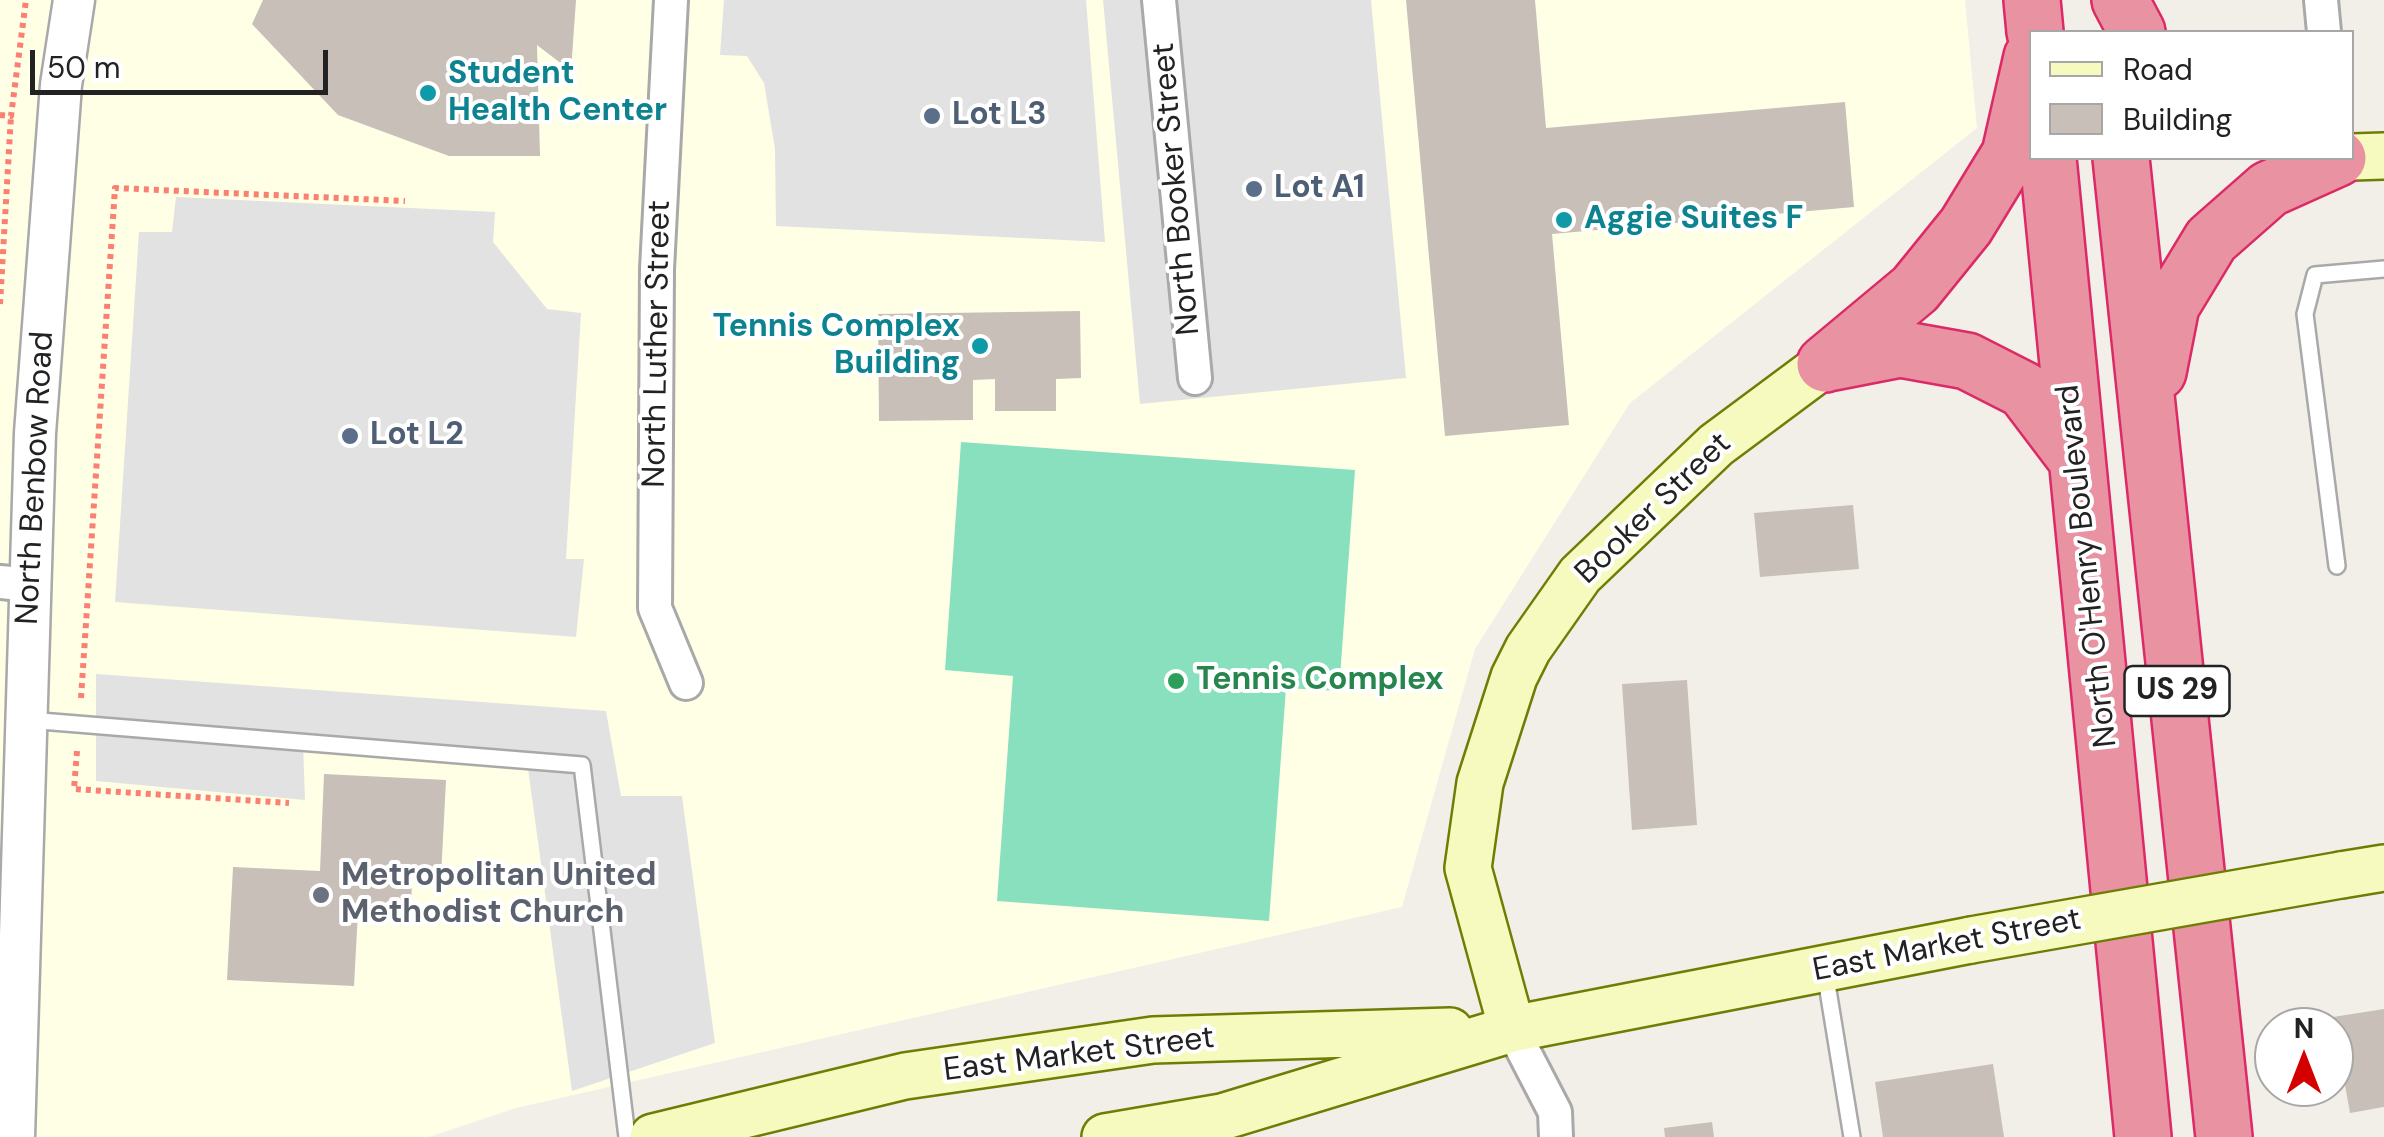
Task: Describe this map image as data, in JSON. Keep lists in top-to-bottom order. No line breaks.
{"streets":{"highway":["North O'Henry Boulevard","US 29"],"main road":["Booker Street","East Market Street"],"street":["North Booker Street","North Luther Street","North Benbow Road"]},"crossings":[["Booker Street","East Market Street"]],"places":["Student Health Center","Lot L3","Lot A1","Aggie Suites F","Tennis Complex Building","Lot L2","Tennis Complex","Metropolitan United Methodist Church"],"legend":["Road","Building"],"scale_bar":"50 m","north":"top"}
